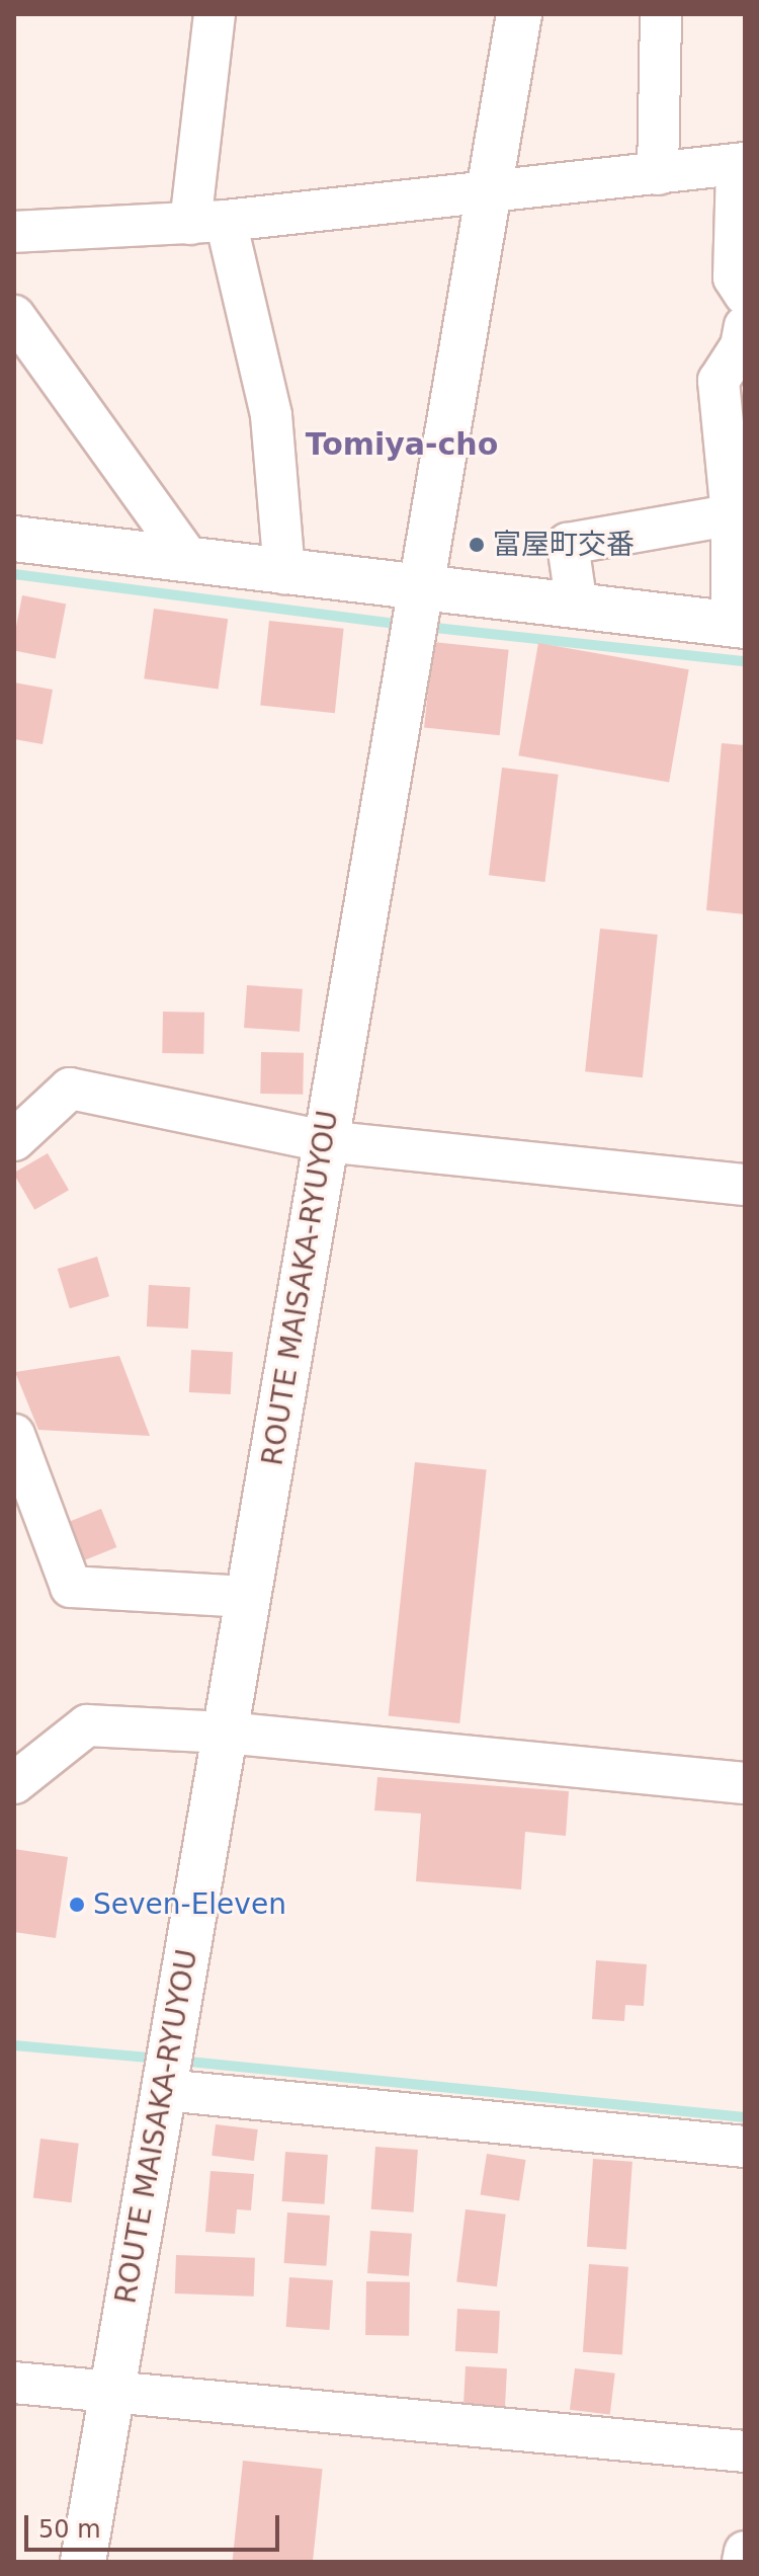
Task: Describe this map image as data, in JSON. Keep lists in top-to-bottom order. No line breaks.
{"streets":{"main road":["ROUTE MAISAKA-RYUYOU"]},"districts":["Tomiya-cho"],"places":["富屋町交番","Seven-Eleven"],"scale_bar":"50 m"}
